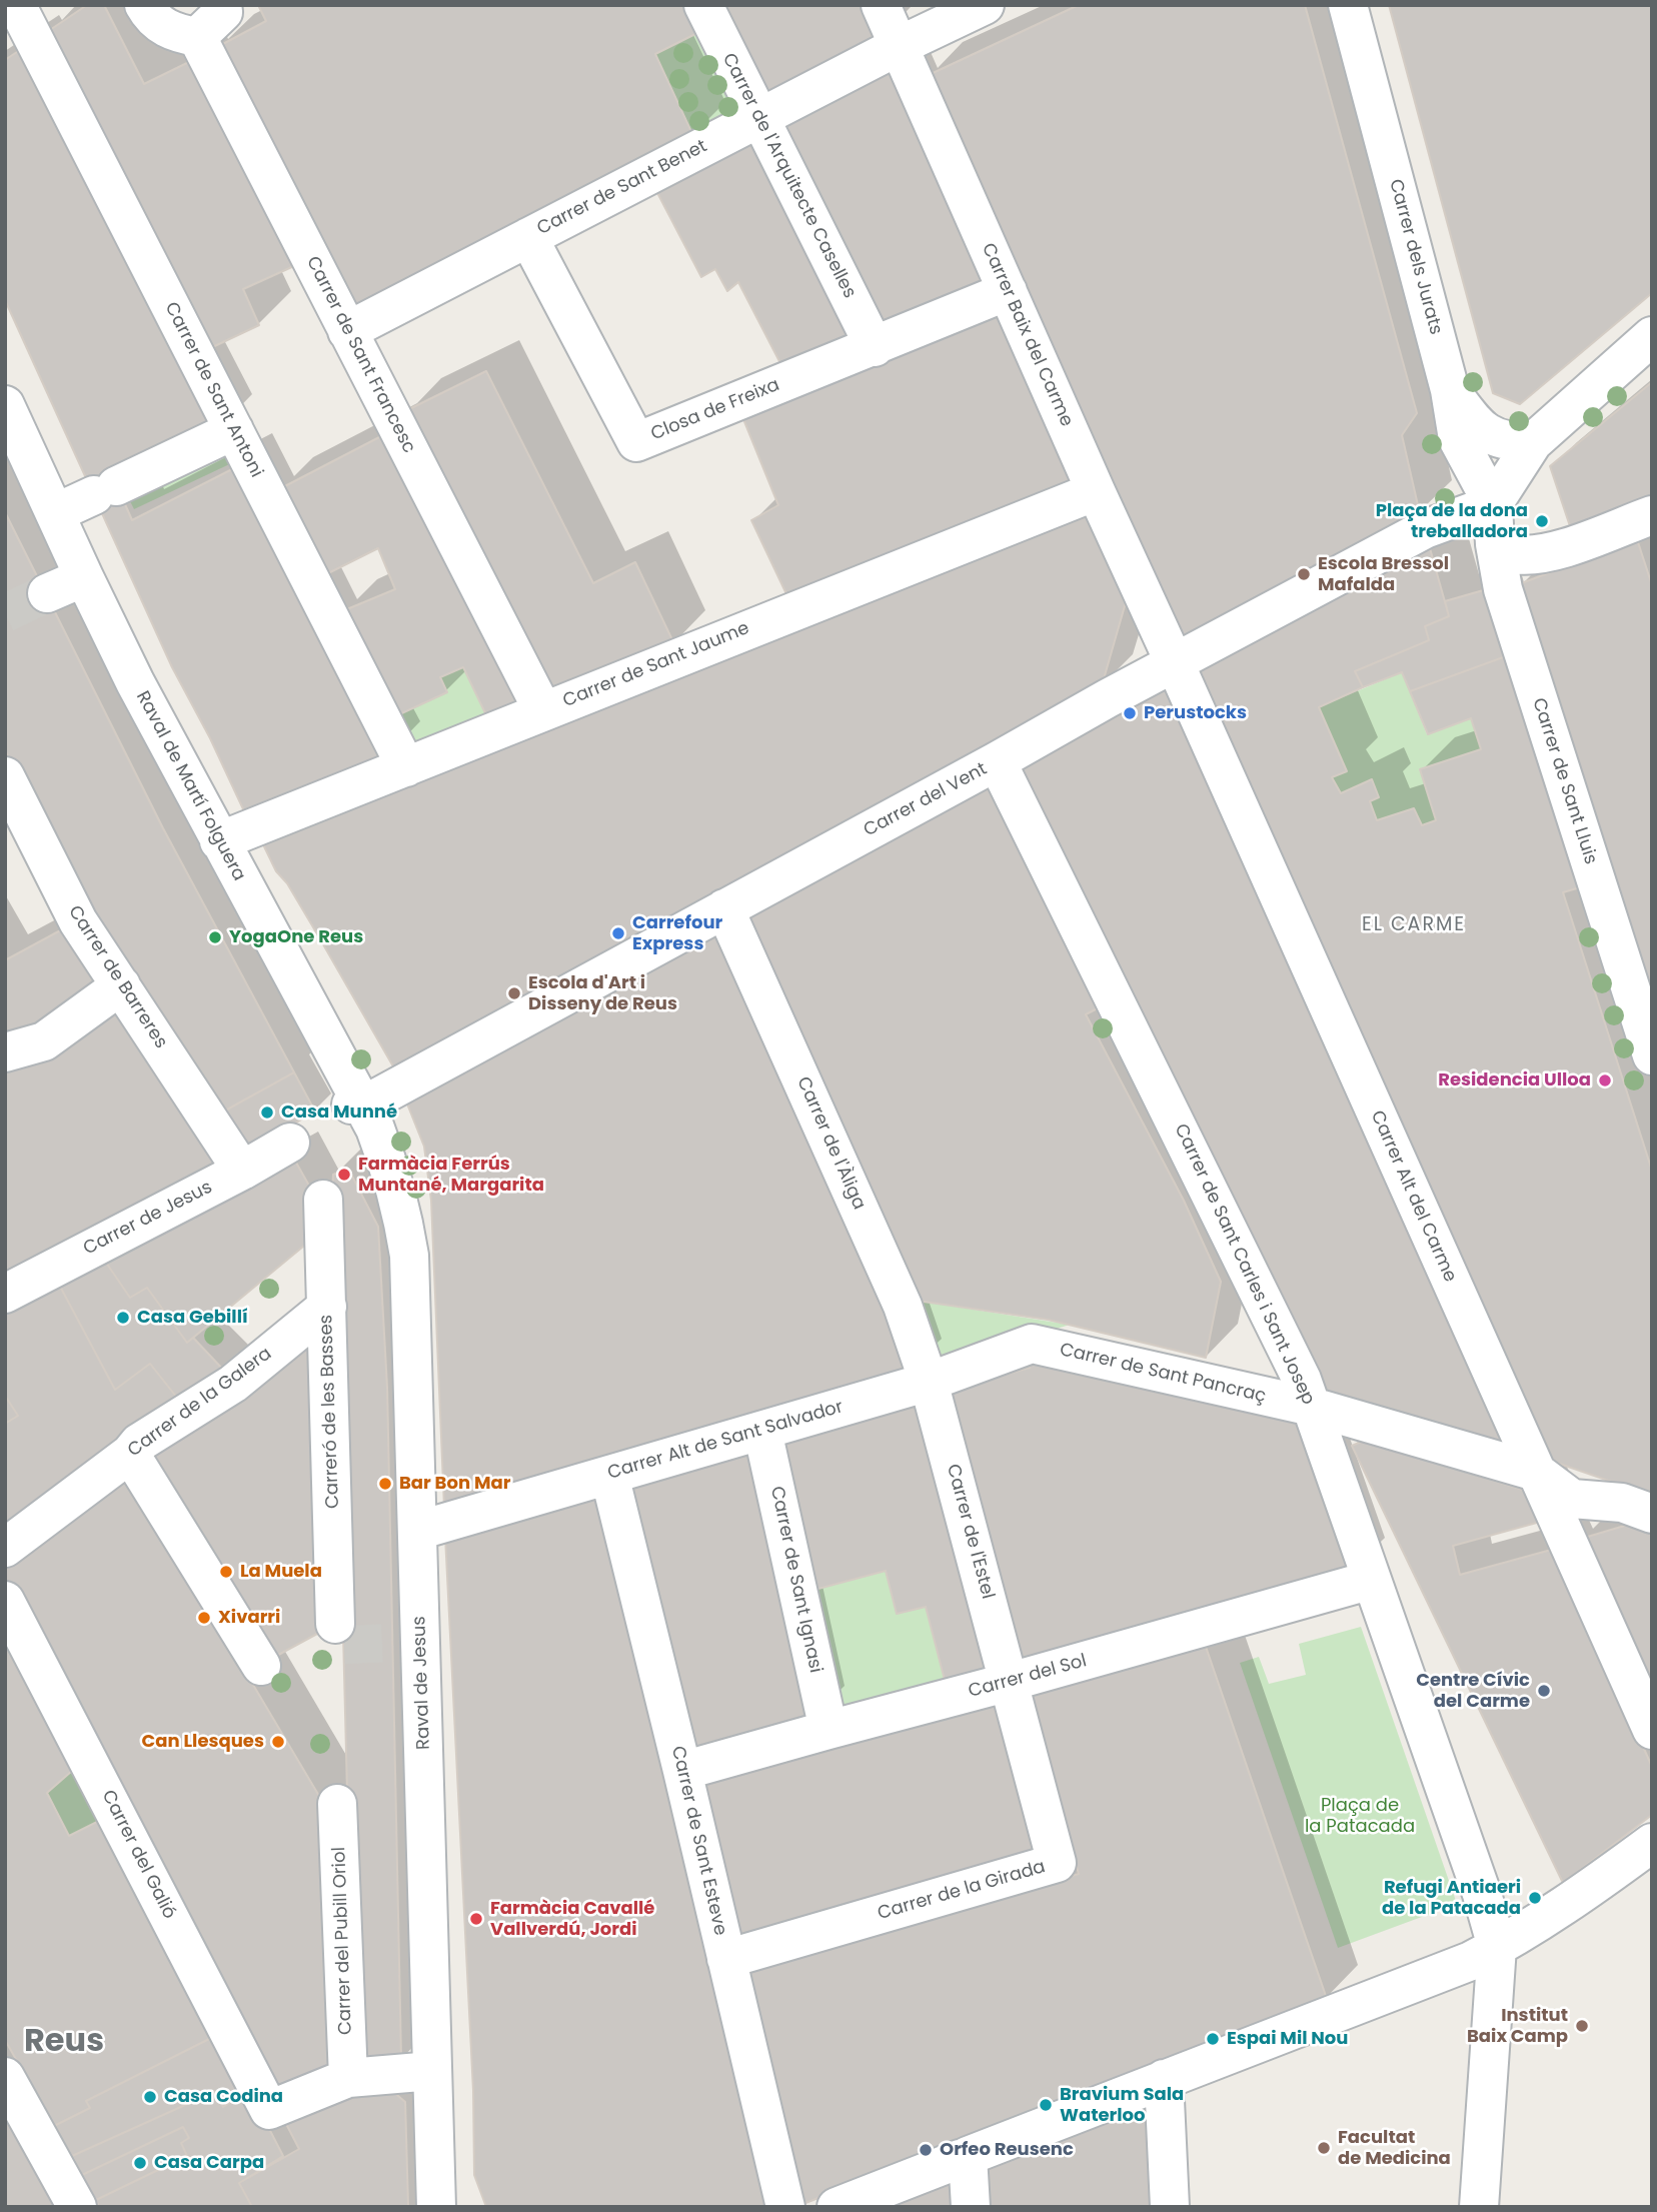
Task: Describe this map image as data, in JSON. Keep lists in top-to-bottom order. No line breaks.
{"streets":{"street":["Carrer de l'Arquitecte Caselles","Carrer de Sant Benet","Carrer dels Jurats","Carrer Baix del Carme","Carrer de Sant Francesc","Carrer de Sant Antoni","Closa de Freixa","Carrer de Sant Jaume","Carrer de Sant Lluis","Raval de Martí Folguera","Carrer del Vent","Carrer de Barreres","Carrer de l'Àliga","Carrer Alt del Carme","Carrer de Jesus","Carrer de Sant Carles i Sant Josep","Carrer de Sant Pancraç","Carrer de la Galera","Carreró de les Basses","Carrer Alt de Sant Salvador","Carrer de l'Estel","Carrer de Sant Ignasi","Carrer del Sol","Raval de Jesus","Carrer de Sant Esteve","Carrer del Galió","Carrer de la Girada","Carrer del Pubill Oriol"]},"crossings":[["Carrer de l'Arquitecte Caselles","Carrer de Sant Benet"],["Carrer de l'Arquitecte Caselles","Closa de Freixa"],["Carrer de Sant Benet","Carrer Baix del Carme"],["Carrer de Sant Benet","Carrer de Sant Francesc"],["Carrer de Sant Benet","Closa de Freixa"],["Carrer dels Jurats","Carrer de Sant Lluis"],["Carrer dels Jurats","Carrer del Vent"],["Carrer Baix del Carme","Closa de Freixa"],["Carrer Baix del Carme","Carrer de Sant Jaume"],["Carrer Baix del Carme","Carrer del Vent"],["Carrer Baix del Carme","Carrer Alt del Carme"],["Carrer de Sant Francesc","Carrer de Sant Jaume"],["Carrer de Sant Antoni","Carrer de Sant Jaume"],["Carrer de Sant Jaume","Raval de Martí Folguera"],["Carrer de Sant Lluis","Carrer del Vent"],["Raval de Martí Folguera","Carrer del Vent"],["Raval de Martí Folguera","Raval de Jesus"],["Carrer del Vent","Carrer de l'Àliga"],["Carrer del Vent","Carrer Alt del Carme"],["Carrer del Vent","Carrer de Sant Carles i Sant Josep"],["Carrer de Barreres","Carrer de Jesus"],["Carrer de l'Àliga","Carrer Alt de Sant Salvador"],["Carrer de l'Àliga","Carrer de l'Estel"],["Carrer Alt del Carme","Carrer de Sant Pancraç"],["Carrer de Sant Carles i Sant Josep","Carrer de Sant Pancraç"],["Carrer de Sant Carles i Sant Josep","Carrer del Sol"],["Carrer de Sant Pancraç","Carrer Alt de Sant Salvador"],["Carrer de la Galera","Carreró de les Basses"],["Carrer Alt de Sant Salvador","Carrer de l'Estel"],["Carrer Alt de Sant Salvador","Carrer de Sant Ignasi"],["Carrer Alt de Sant Salvador","Raval de Jesus"],["Carrer Alt de Sant Salvador","Carrer de Sant Esteve"],["Carrer de l'Estel","Carrer del Sol"],["Carrer de l'Estel","Carrer de la Girada"],["Carrer de Sant Ignasi","Carrer del Sol"],["Carrer del Sol","Carrer de Sant Esteve"],["Carrer del Sol","Carrer de la Girada"],["Carrer de Sant Esteve","Carrer de la Girada"],["Carrer del Galió","Carrer del Pubill Oriol"]],"districts":["EL CARME","Reus"],"parks":["Plaça de la Patacada"],"places":["Plaça de la dona treballadora","Escola Bressol Mafalda","Perustocks","Carrefour Express","YogaOne Reus","Escola d'Art i Disseny de Reus","Residencia Ulloa","Casa Munné","Farmàcia Ferrús Muntané, Margarita","Casa Gebillí","Bar Bon Mar","La Muela","Xivarri","Centre Cívic del Carme","Can Llesques","Refugi Antiaeri de la Patacada","Farmàcia Cavallé Vallverdú, Jordi","Institut Baix Camp","Espai Mil Nou","Casa Codina","Bravium Sala Waterloo","Facultat de Medicina","Orfeo Reusenc","Casa Carpa"]}
